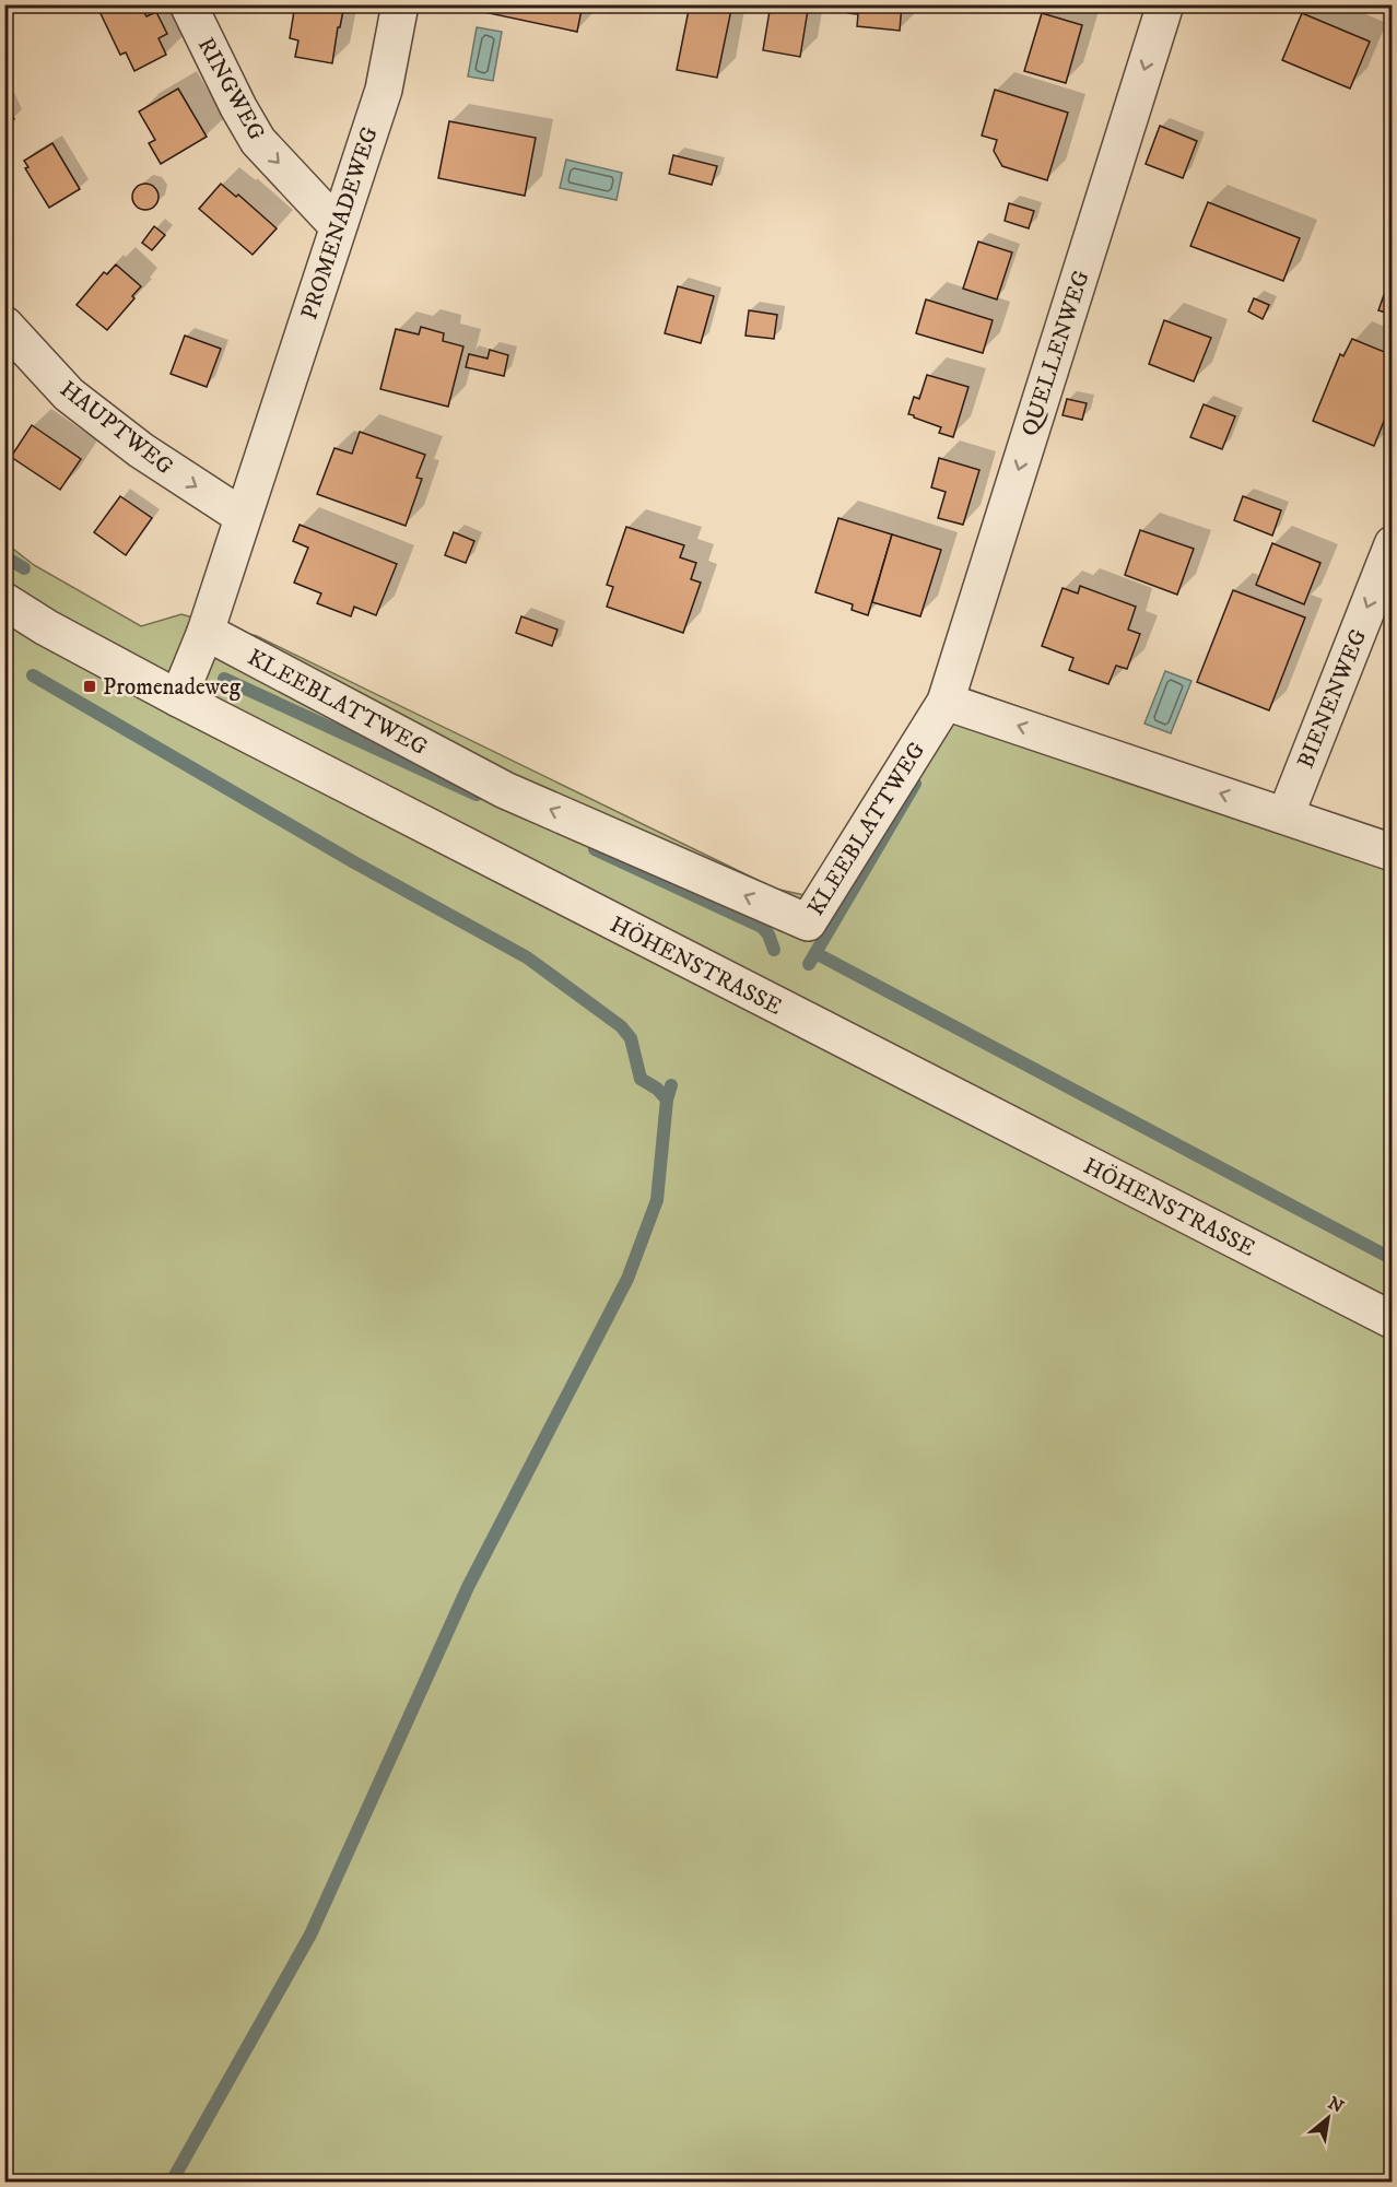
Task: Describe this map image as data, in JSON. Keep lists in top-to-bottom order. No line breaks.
{"streets":{"street":["RINGWEG","PROMENADEWEG","QUELLENWEG","HAUPTWEG","BIENENWEG","KLEEBLATTWEG","HÖHENSTRASSE"]},"crossings":[["RINGWEG","PROMENADEWEG"],["PROMENADEWEG","HAUPTWEG"],["PROMENADEWEG","KLEEBLATTWEG"],["PROMENADEWEG","HÖHENSTRASSE"],["QUELLENWEG","KLEEBLATTWEG"]],"one_way":["RINGWEG","QUELLENWEG","HAUPTWEG","BIENENWEG"],"places":{"transit":["Promenadeweg"]},"north":"top right"}
